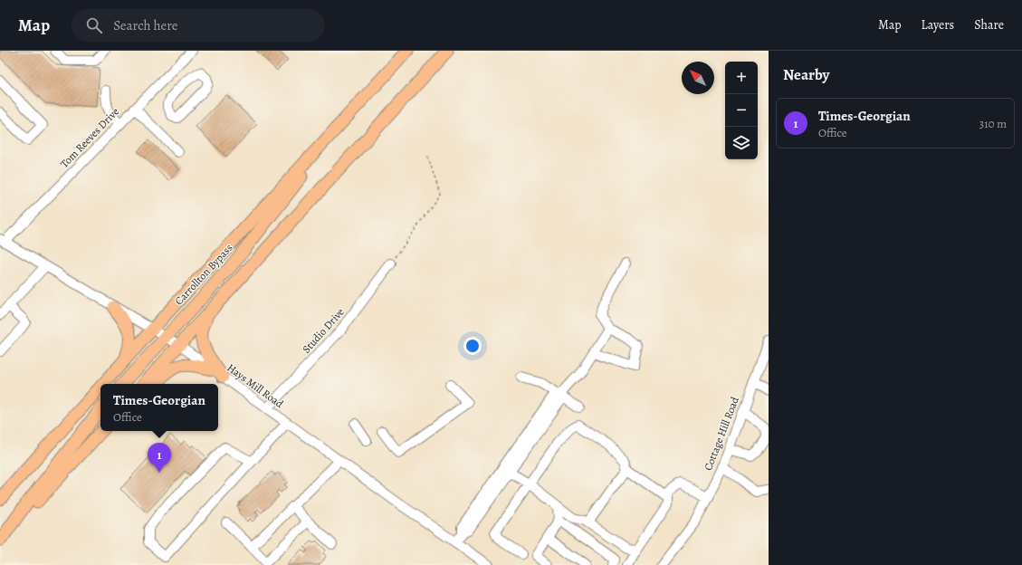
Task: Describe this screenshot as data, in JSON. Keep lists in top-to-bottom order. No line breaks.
{"streets":{"main road":["Carrollton Bypass"],"street":["Tom Reeves Drive","Studio Drive","Hays Mill Road","Cottage Hill Road"]},"crossings":[["Tom Reeves Drive","Hays Mill Road"],["Carrollton Bypass","Hays Mill Road"],["Studio Drive","Hays Mill Road"]],"north":"top left","page":{"header":"Map","search":"Search here","nav":["Map","Layers","Share"],"heading":"Nearby","map_buttons":["+","−"],"list":[{"mark":"1","name":"Times-Georgian","note":"Office","value":"310 m"}],"popup":["Times-Georgian","Office"],"pins":"1"}}
